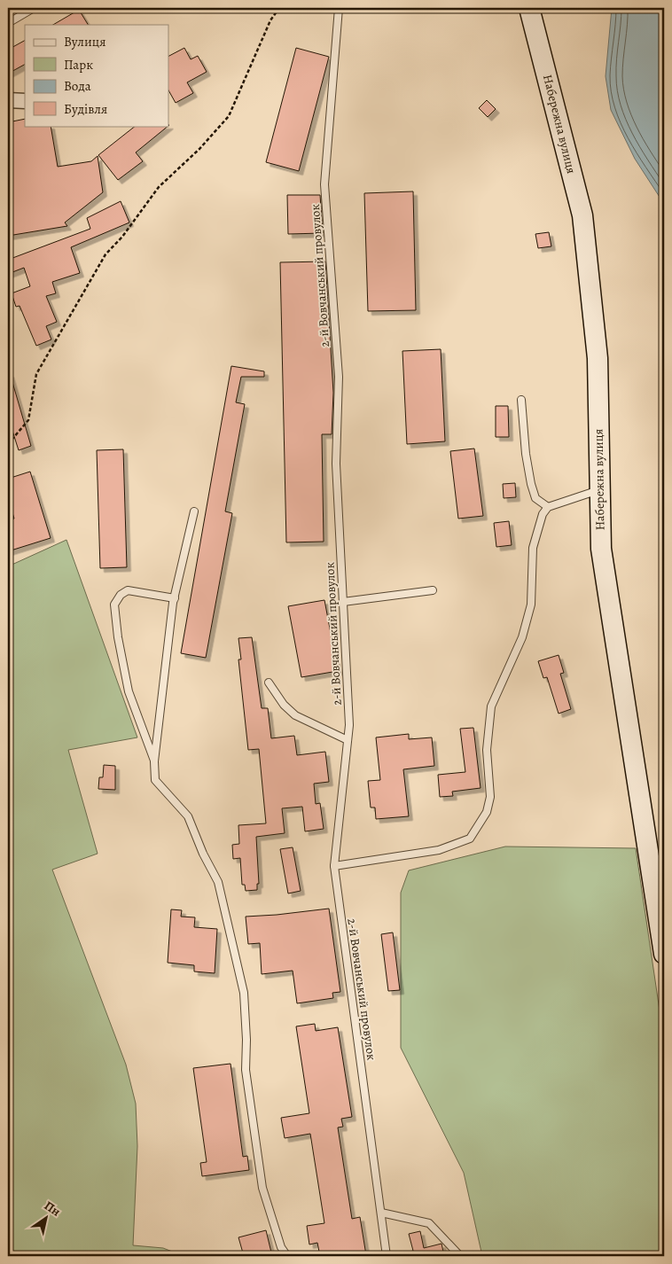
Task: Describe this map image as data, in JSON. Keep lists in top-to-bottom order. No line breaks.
{"streets":{"street":["Набережна вулиця"],"lane":["2-й Вовчанський провулок"]},"legend":["Вулиця","Парк","Вода","Будівля"],"north":"top right"}
